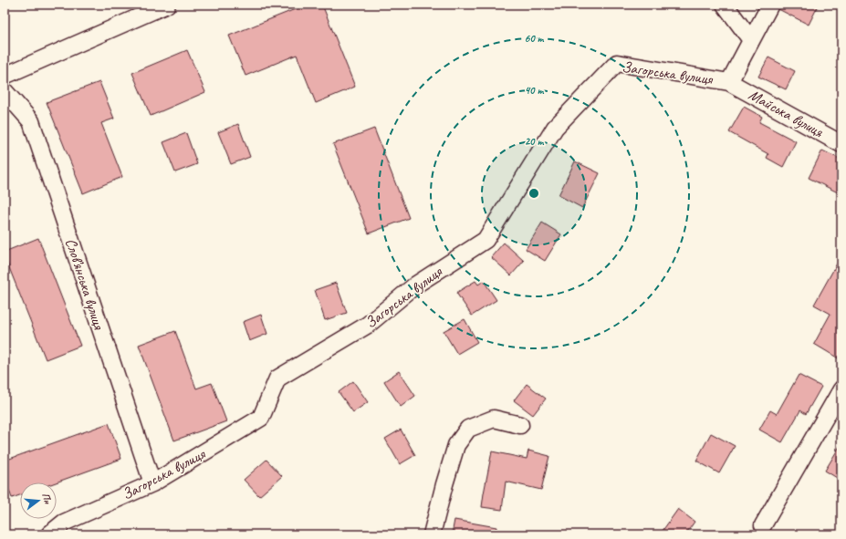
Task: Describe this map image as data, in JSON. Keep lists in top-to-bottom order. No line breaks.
{"streets":{"street":["Загорська вулиця","Майська вулиця","Слов’янська вулиця"]},"crossings":[["Загорська вулиця","Майська вулиця"],["Загорська вулиця","Слов’янська вулиця"]],"north":"right","rings":["60 m","40 m","20 m"]}
